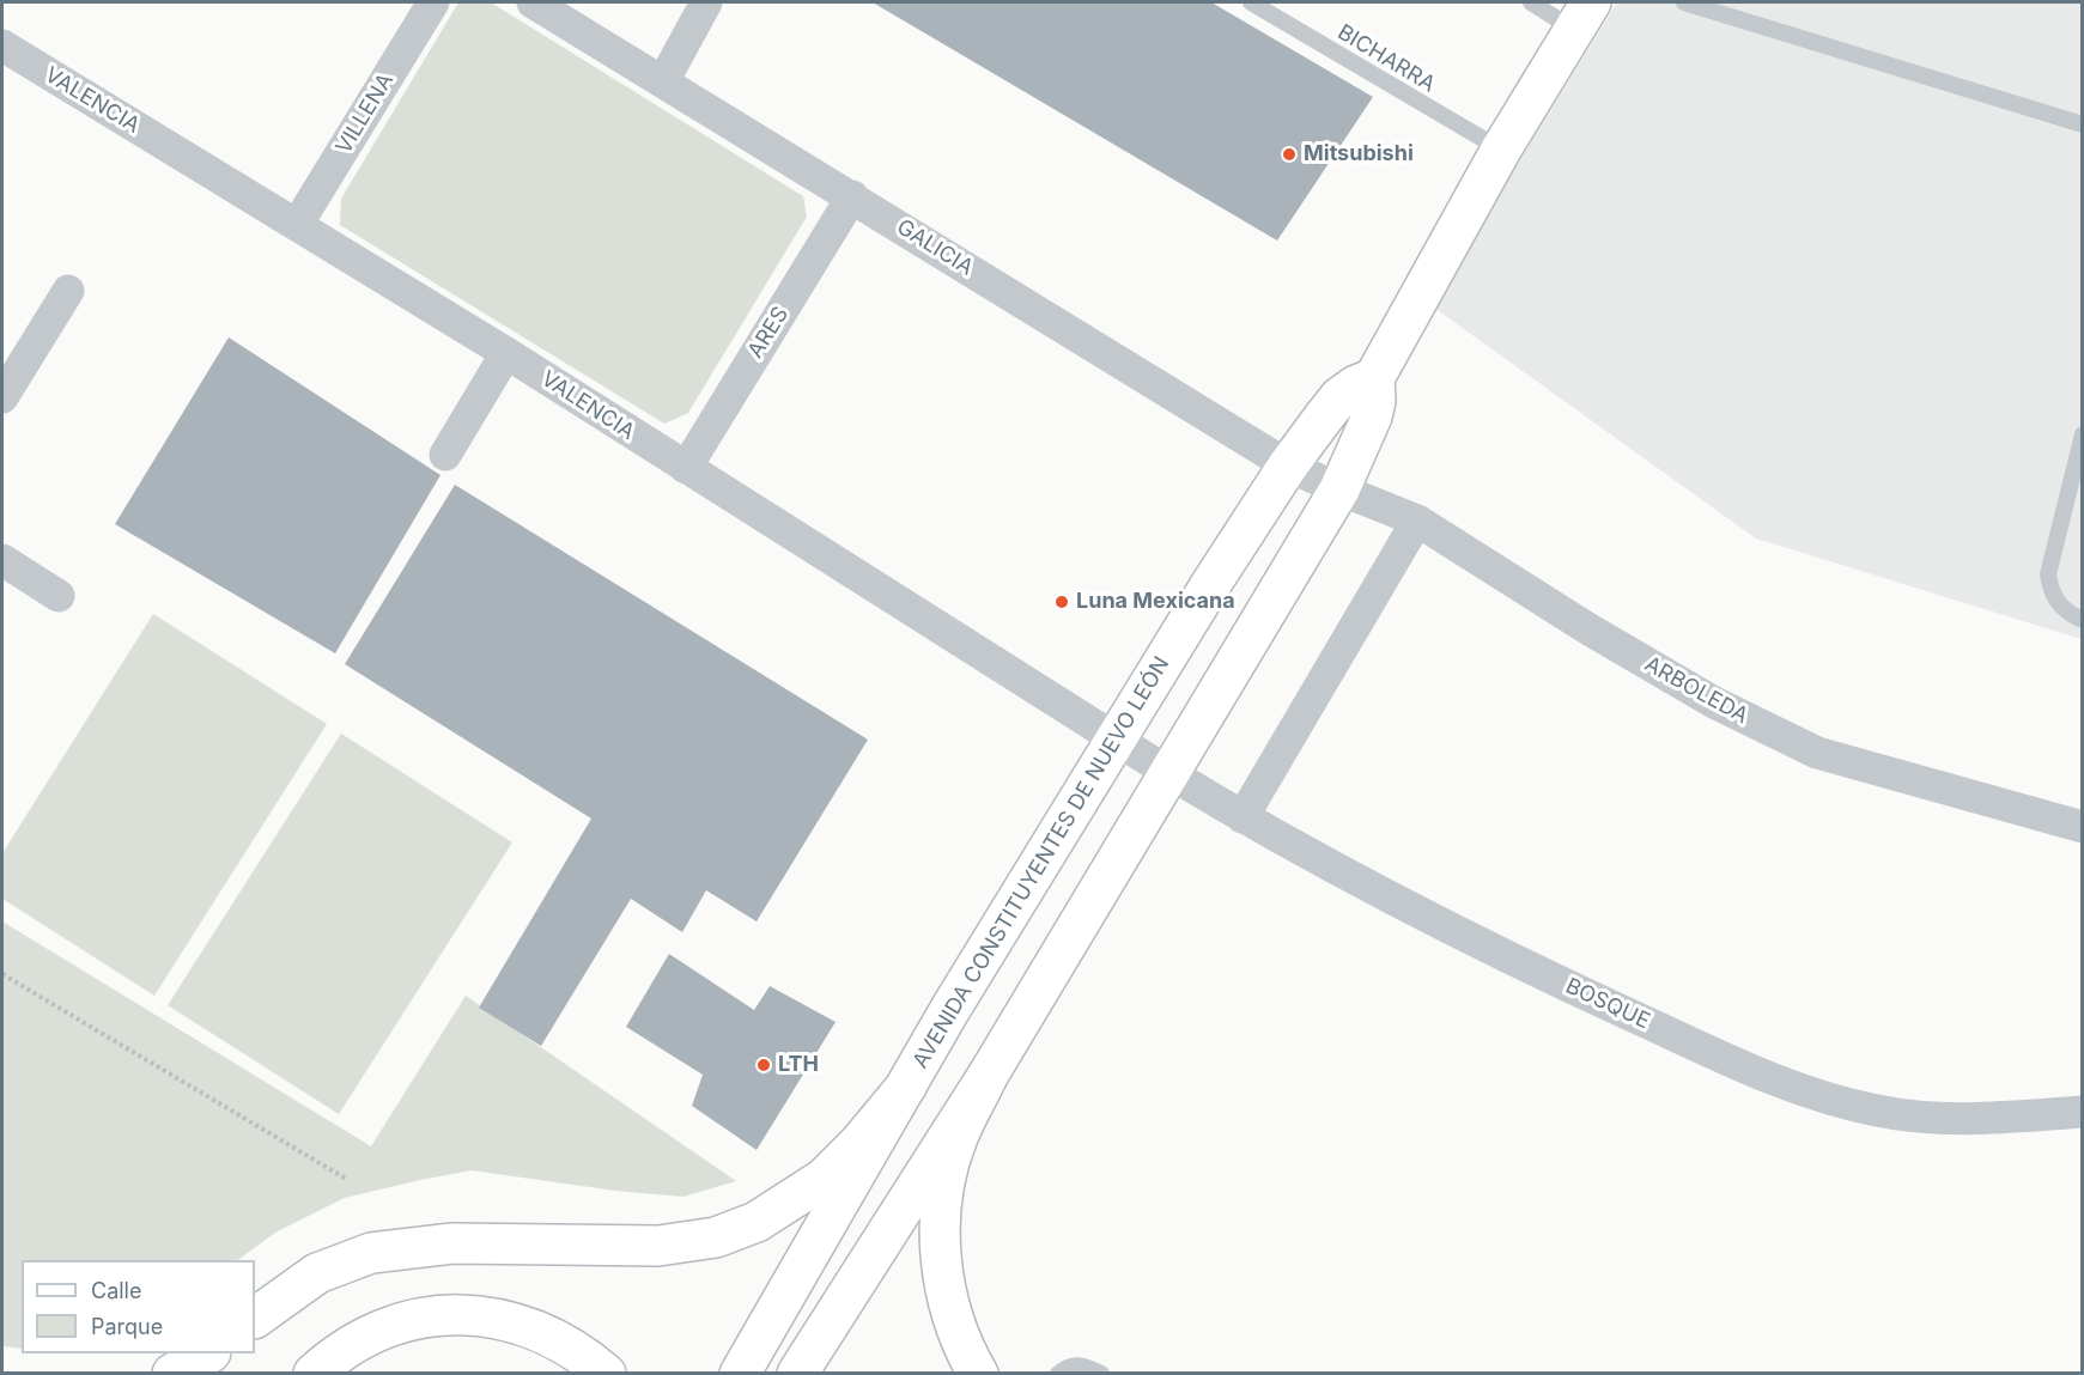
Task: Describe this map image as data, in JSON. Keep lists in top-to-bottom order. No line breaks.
{"streets":{"main road":["AVENIDA CONSTITUYENTES DE NUEVO LEÓN"],"street":["VALENCIA","VILLENA","GALICIA","ARES","ARBOLEDA","BOSQUE"],"lane":["BICHARRA"]},"crossings":[["VALENCIA","VILLENA"],["VALENCIA","ARES"],["VALENCIA","AVENIDA CONSTITUYENTES DE NUEVO LEÓN"],["VALENCIA","BOSQUE"],["GALICIA","ARES"],["GALICIA","ARBOLEDA"],["GALICIA","AVENIDA CONSTITUYENTES DE NUEVO LEÓN"]],"places":["Mitsubishi","Luna Mexicana","LTH"],"legend":["Calle","Parque"]}
